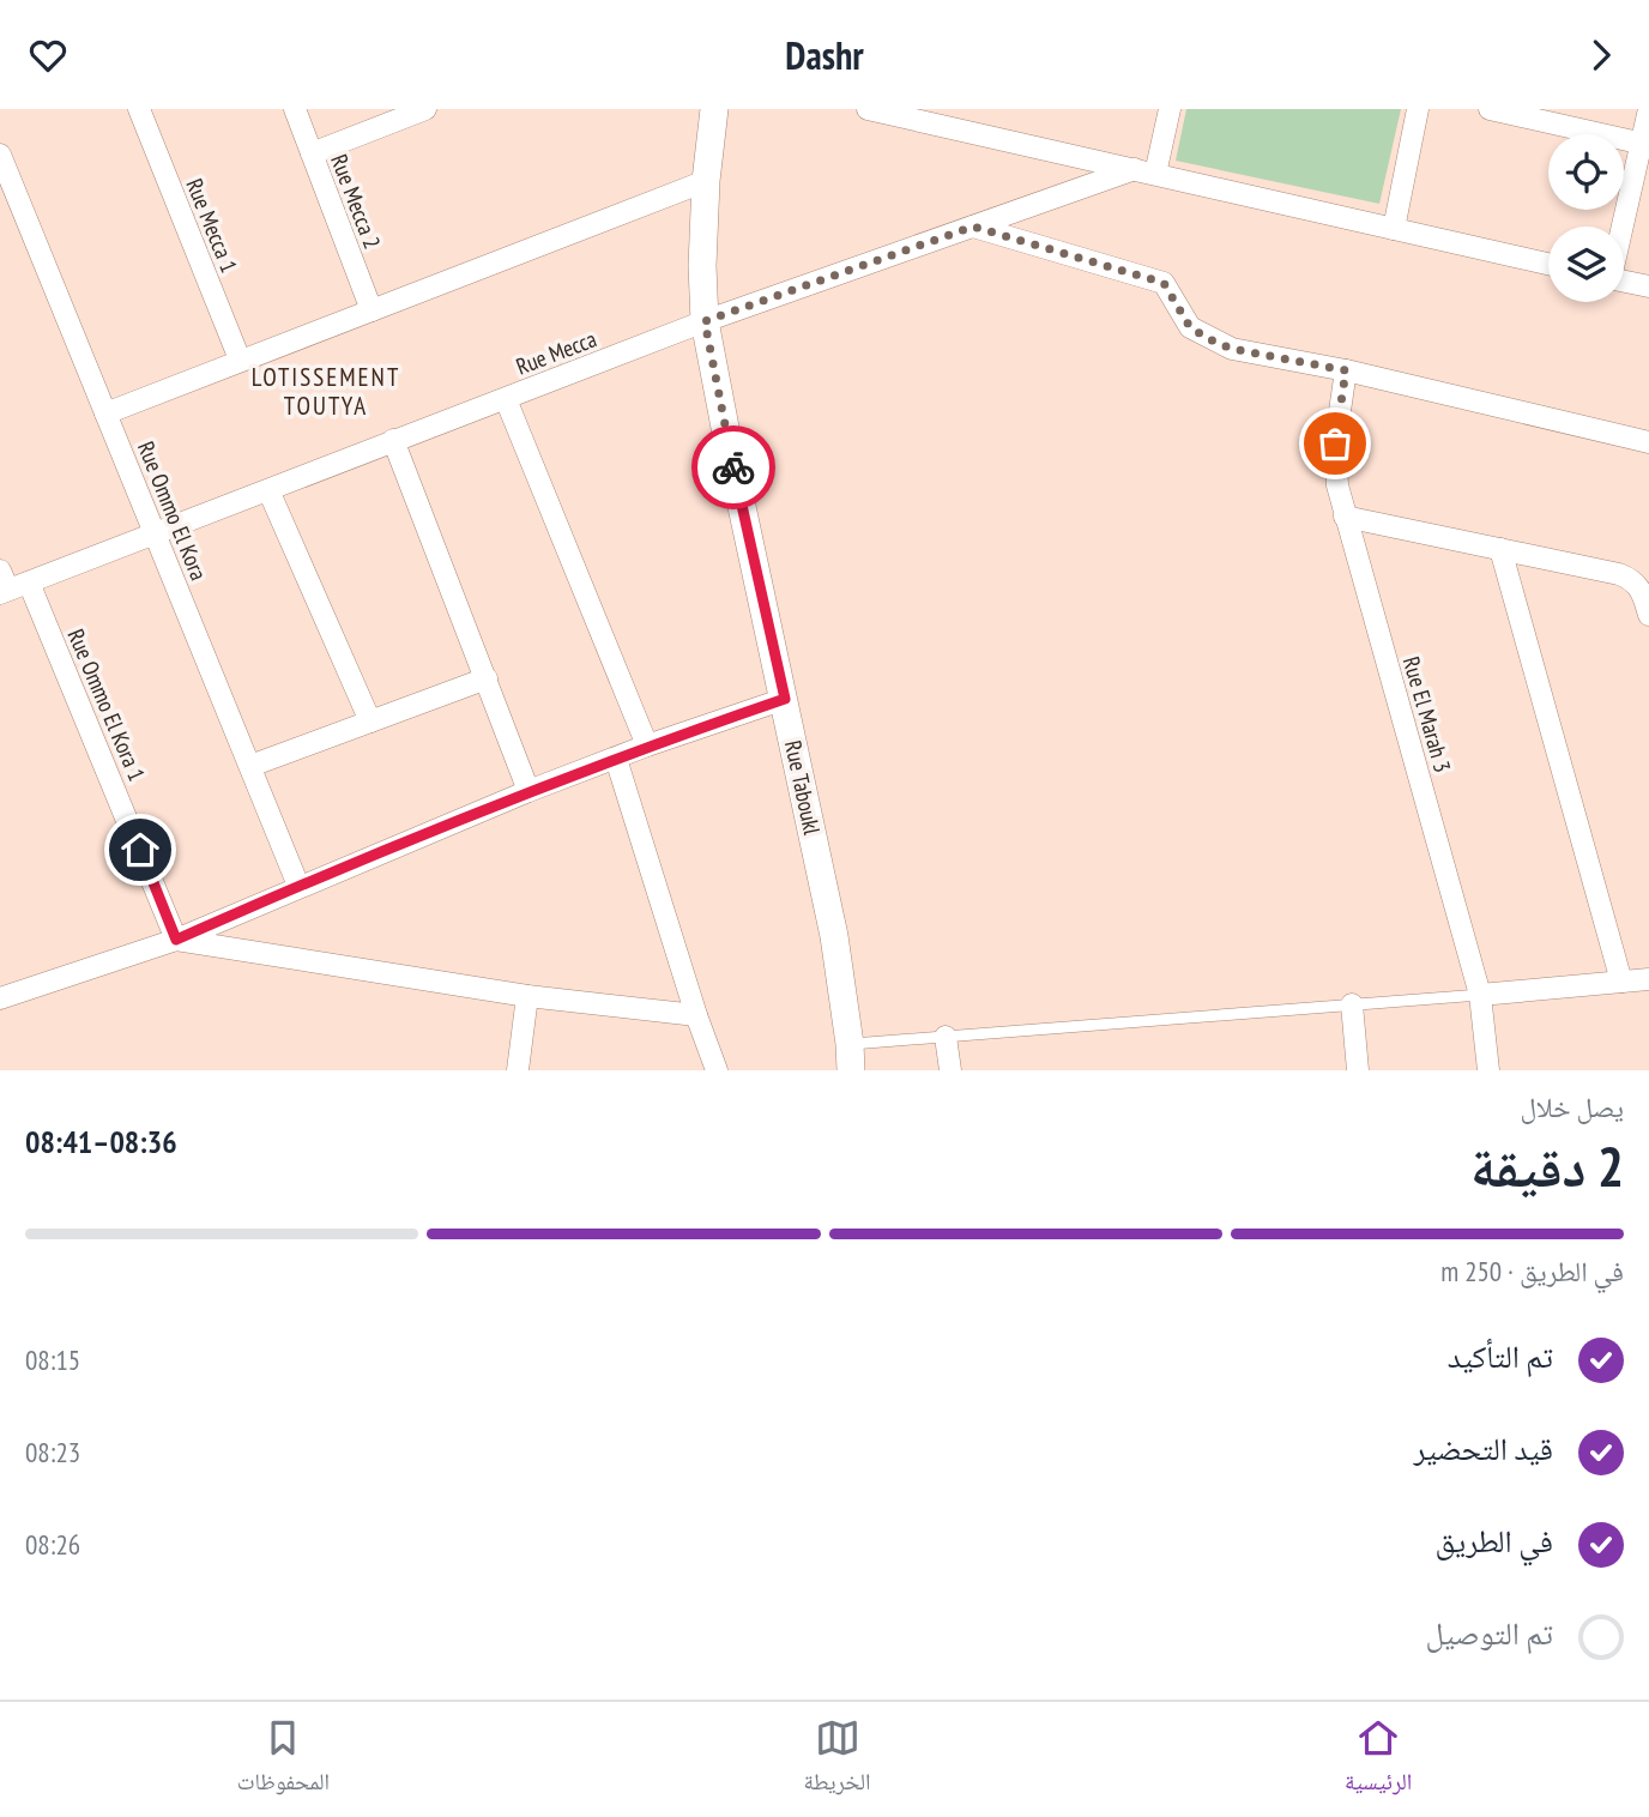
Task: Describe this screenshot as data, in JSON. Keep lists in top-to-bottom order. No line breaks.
{"streets":{"street":["Rue Mecca 2","Rue Mecca 1","Rue Mecca","Rue Ommo El Kora","Rue Ommo El Kora 1","Rue El Marah 3","Rue Taboukl"]},"crossings":[["Rue Mecca","Rue Ommo El Kora"],["Rue Mecca","Rue Ommo El Kora 1"],["Rue Mecca","Rue Taboukl"]],"districts":["LOTISSEMENT TOUTYA"],"page":{"header":"Dashr","heading":["2 دقيقة","يصل خلال","08:36–08:41"],"bar":"في الطريق · 250 m","list":[["تم التأكيد","08:15"],["قيد التحضير","08:23"],["في الطريق","08:26"],"تم التوصيل"],"tabs":["الرئيسية","الخريطة","المحفوظات"]}}
